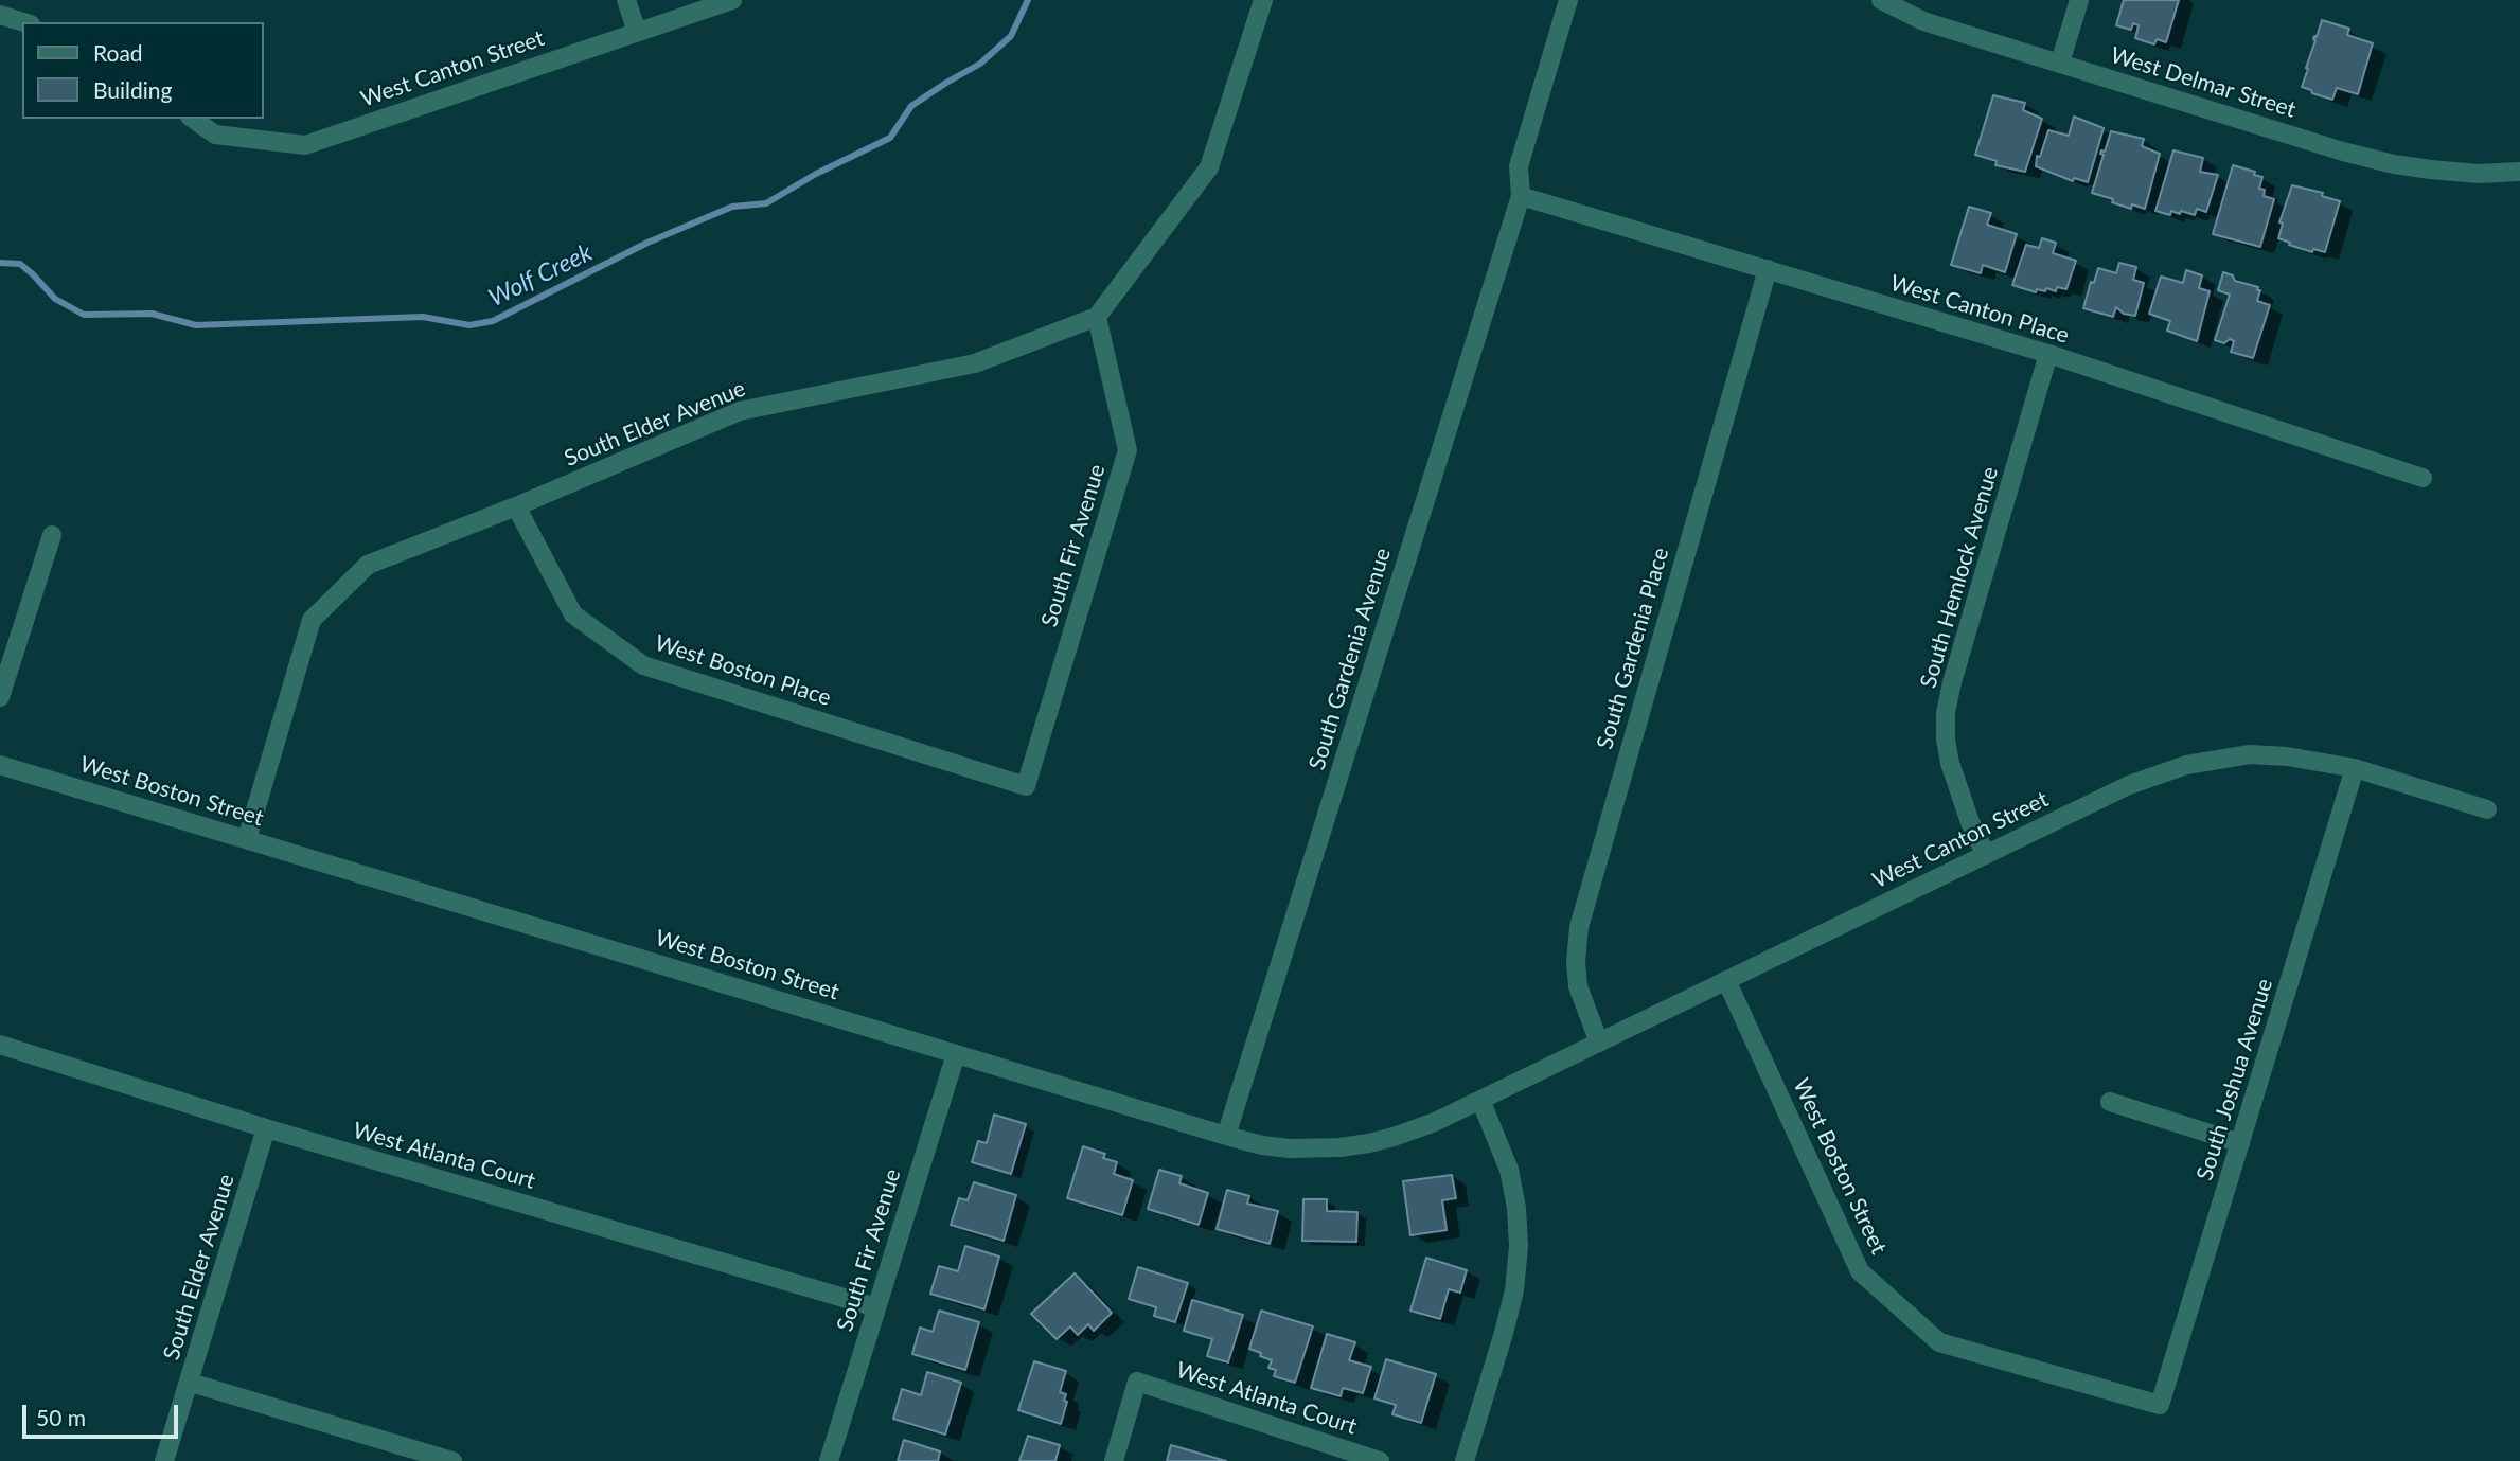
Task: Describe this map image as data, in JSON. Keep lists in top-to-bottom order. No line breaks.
{"streets":{"street":["West Canton Street","West Delmar Street","West Canton Place","South Elder Avenue","South Fir Avenue","South Hemlock Avenue","South Gardenia Place","South Gardenia Avenue","West Boston Place","West Boston Street","South Joshua Avenue","West Atlanta Court"]},"crossings":[["West Canton Street","South Hemlock Avenue"],["West Canton Street","South Gardenia Place"],["West Canton Street","West Boston Street"],["West Canton Street","South Joshua Avenue"],["West Canton Place","South Hemlock Avenue"],["West Canton Place","South Gardenia Place"],["West Canton Place","South Gardenia Avenue"],["South Elder Avenue","South Fir Avenue"],["South Elder Avenue","West Boston Place"],["South Elder Avenue","West Boston Street"],["South Elder Avenue","West Atlanta Court"],["South Fir Avenue","West Boston Place"],["South Fir Avenue","West Boston Street"],["South Fir Avenue","West Atlanta Court"],["South Gardenia Avenue","West Boston Street"],["West Boston Street","South Joshua Avenue"]],"water":["Wolf Creek"],"legend":["Road","Building"],"scale_bar":"50 m"}
